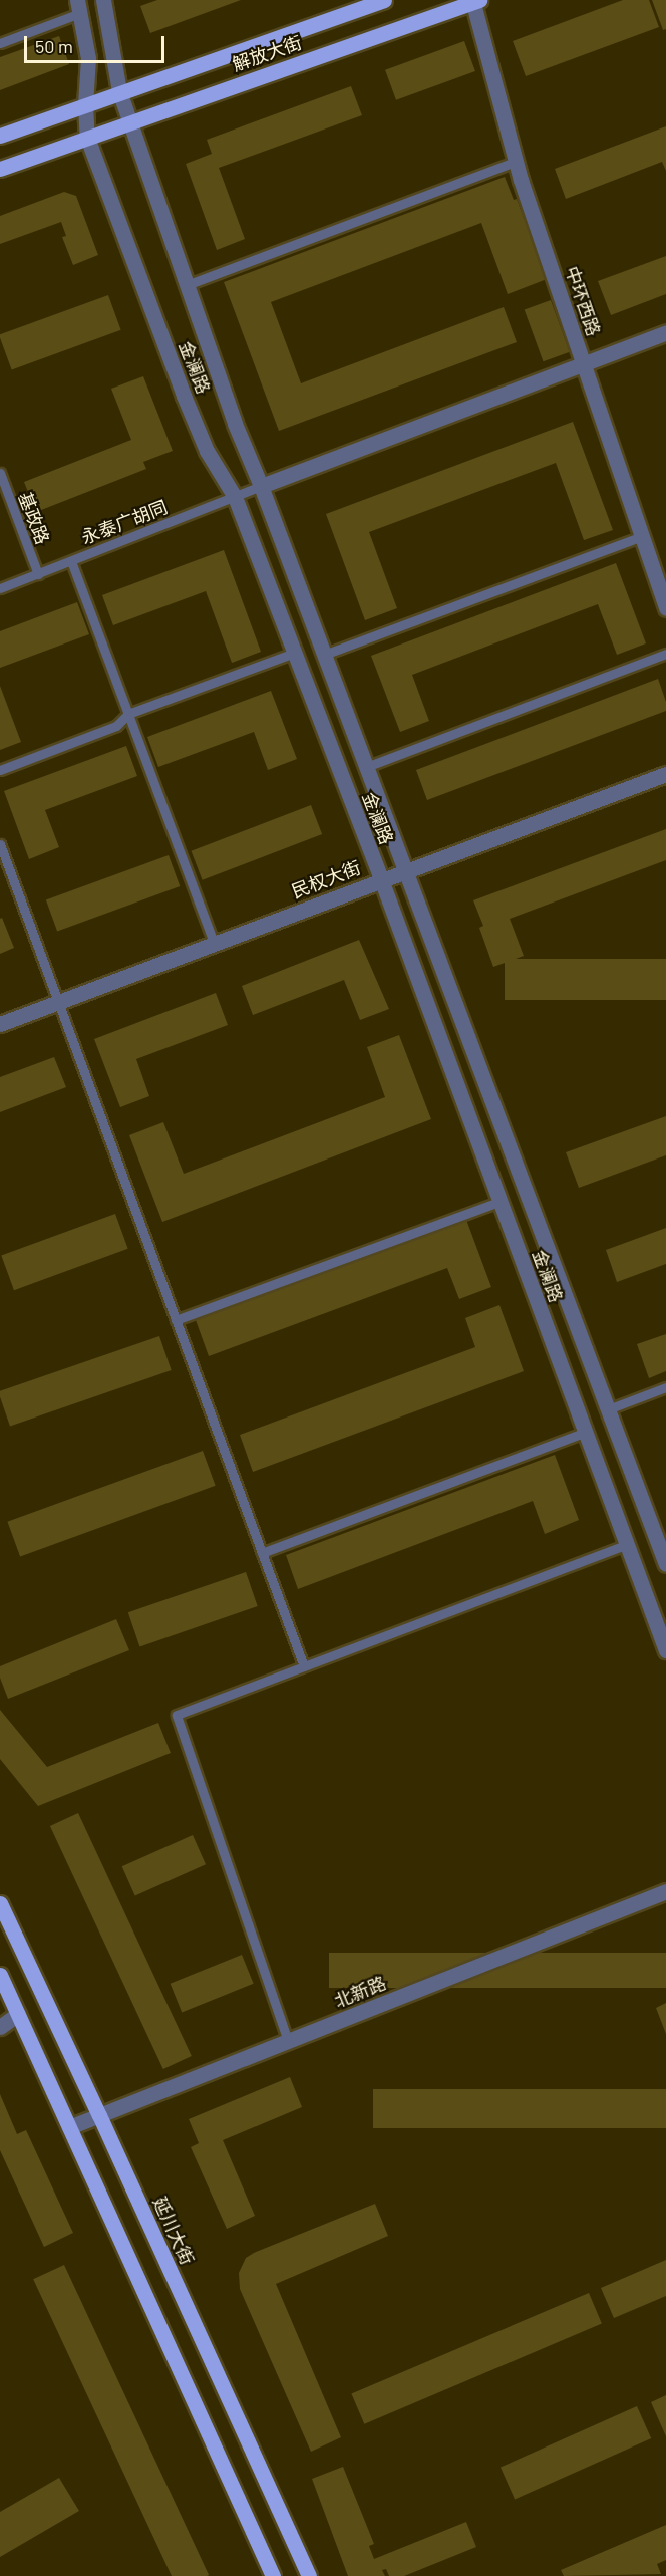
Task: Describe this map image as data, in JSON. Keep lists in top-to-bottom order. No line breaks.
{"streets":{"main road":["解放大街","延川大街"],"street":["中环西路","金澜路","民权大街","北新路"],"lane":["基政路","永泰广胡同"]},"crossings":[["解放大街","中环西路"],["解放大街","金澜路"],["金澜路","永泰广胡同"],["金澜路","民权大街"],["基政路","永泰广胡同"],["北新路","延川大街"]],"scale_bar":"50 m"}
